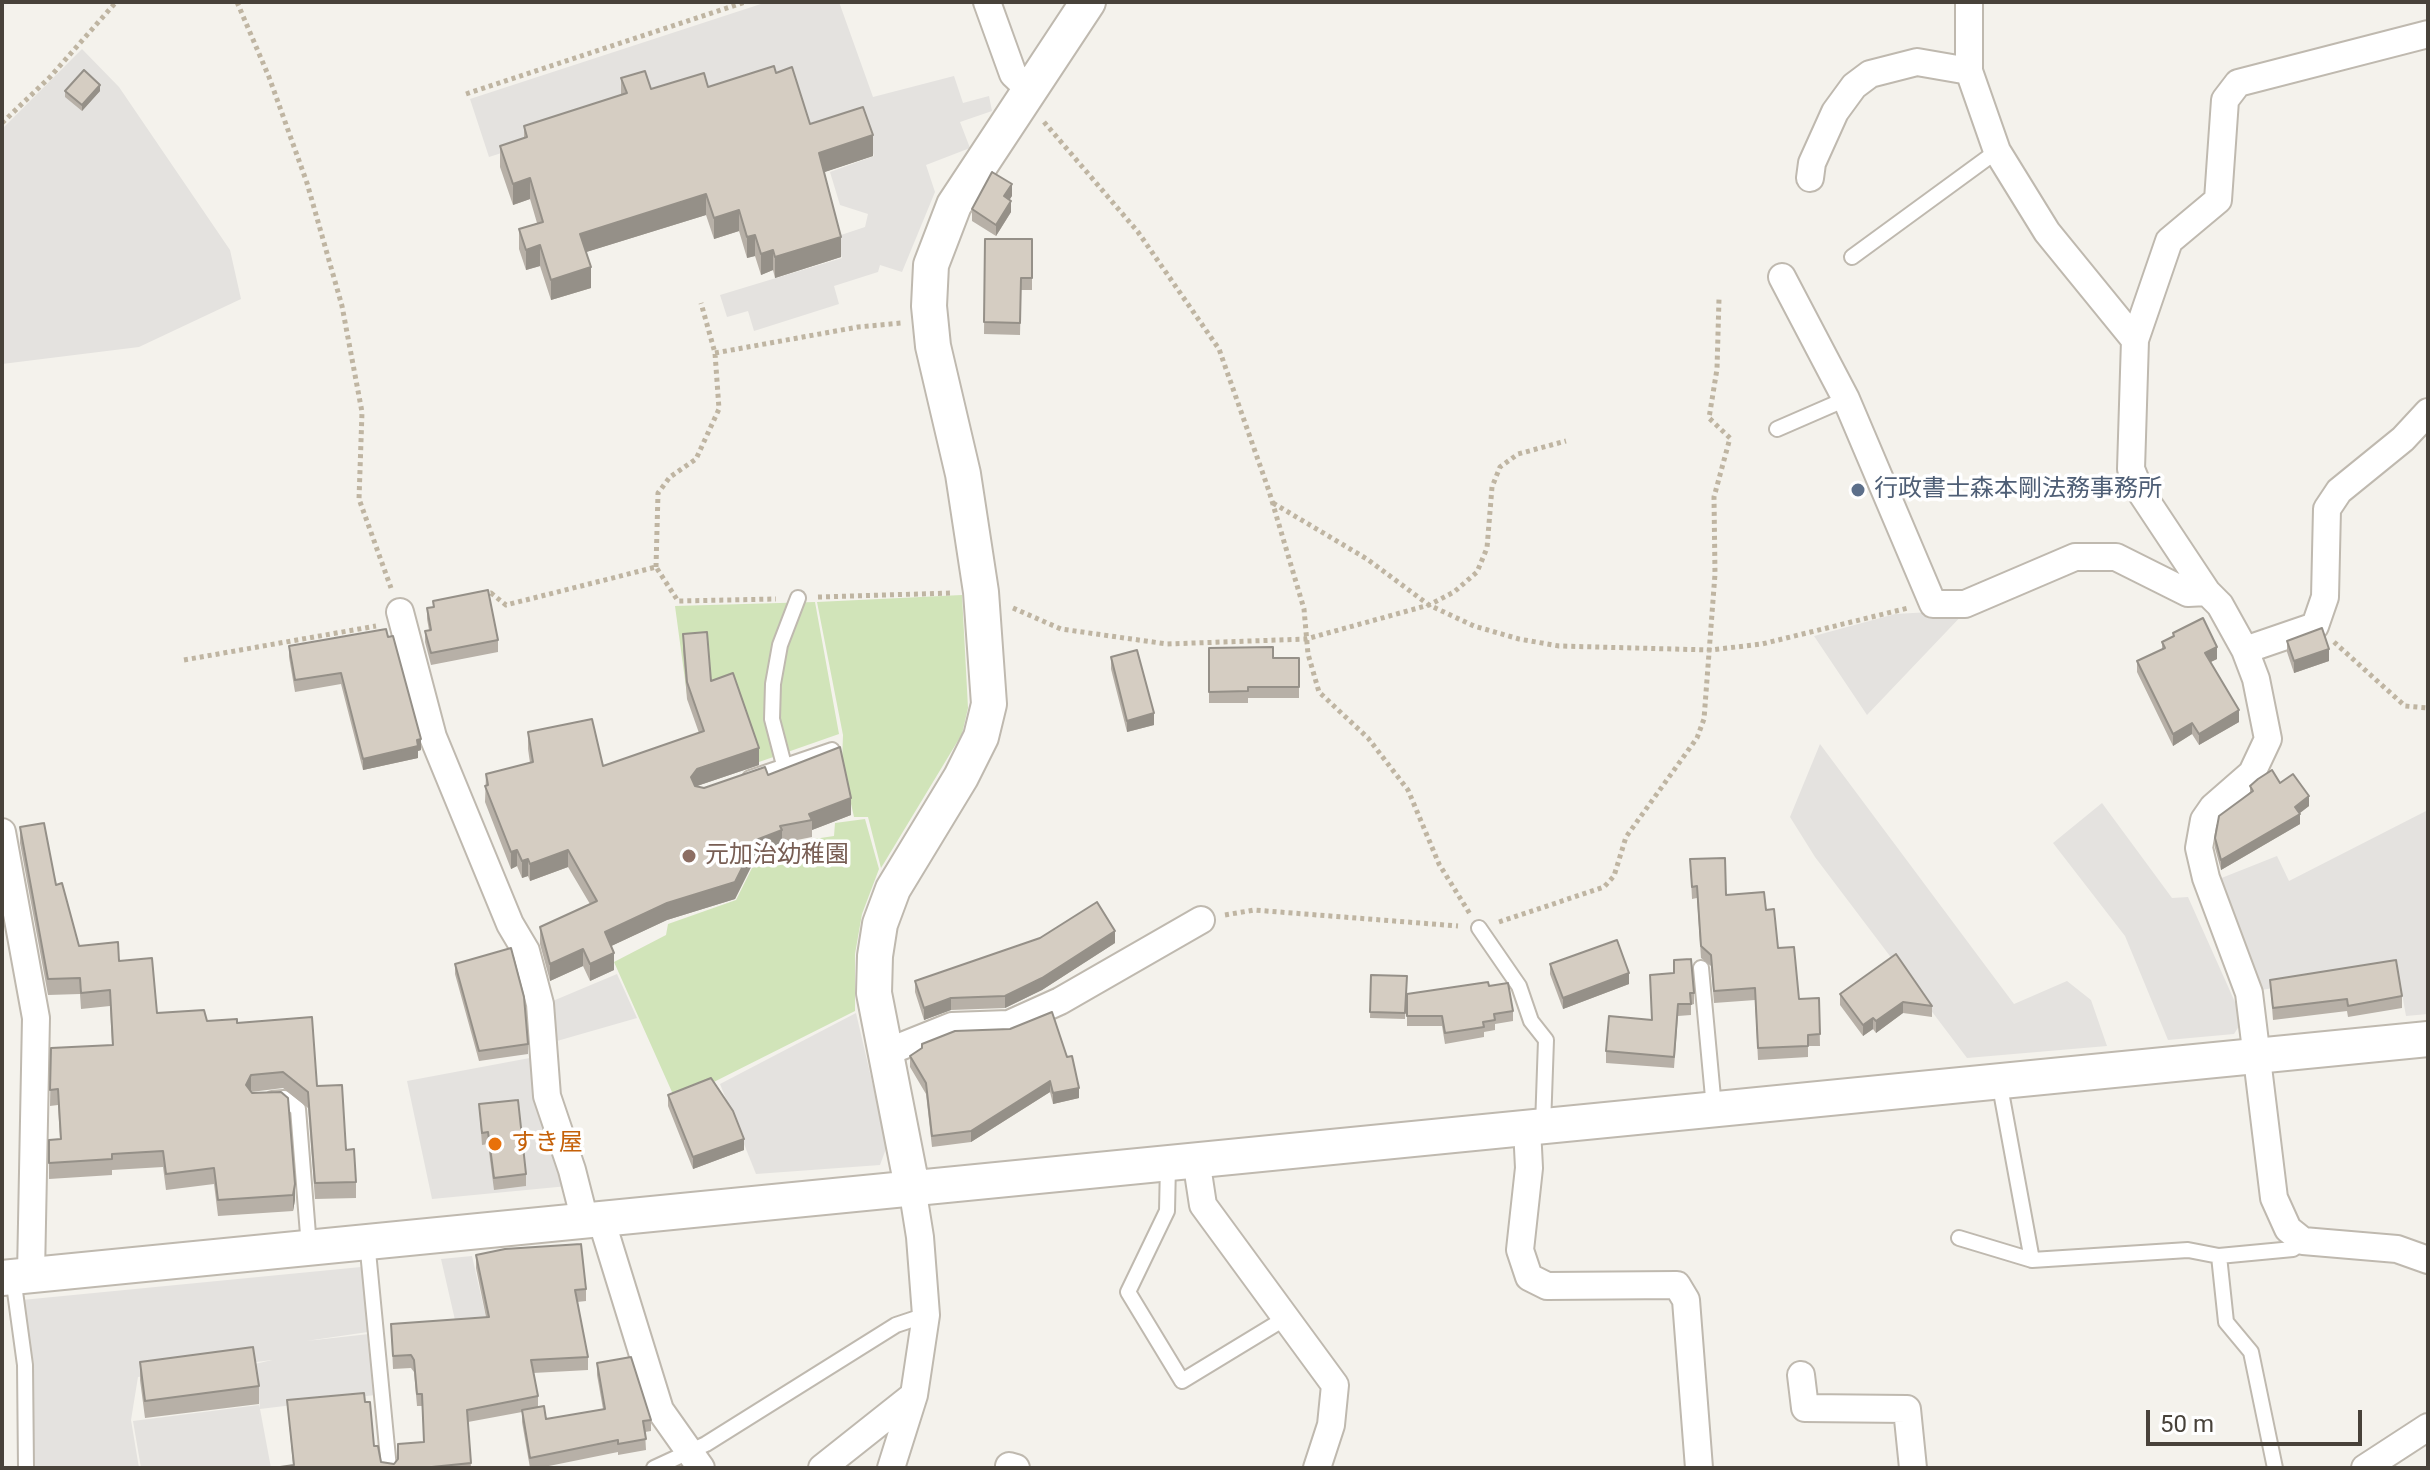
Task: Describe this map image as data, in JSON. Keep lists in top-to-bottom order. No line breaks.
{"places":["行政書士森本剛法務事務所","元加治幼稚園","すき屋"],"scale_bar":"50 m"}
